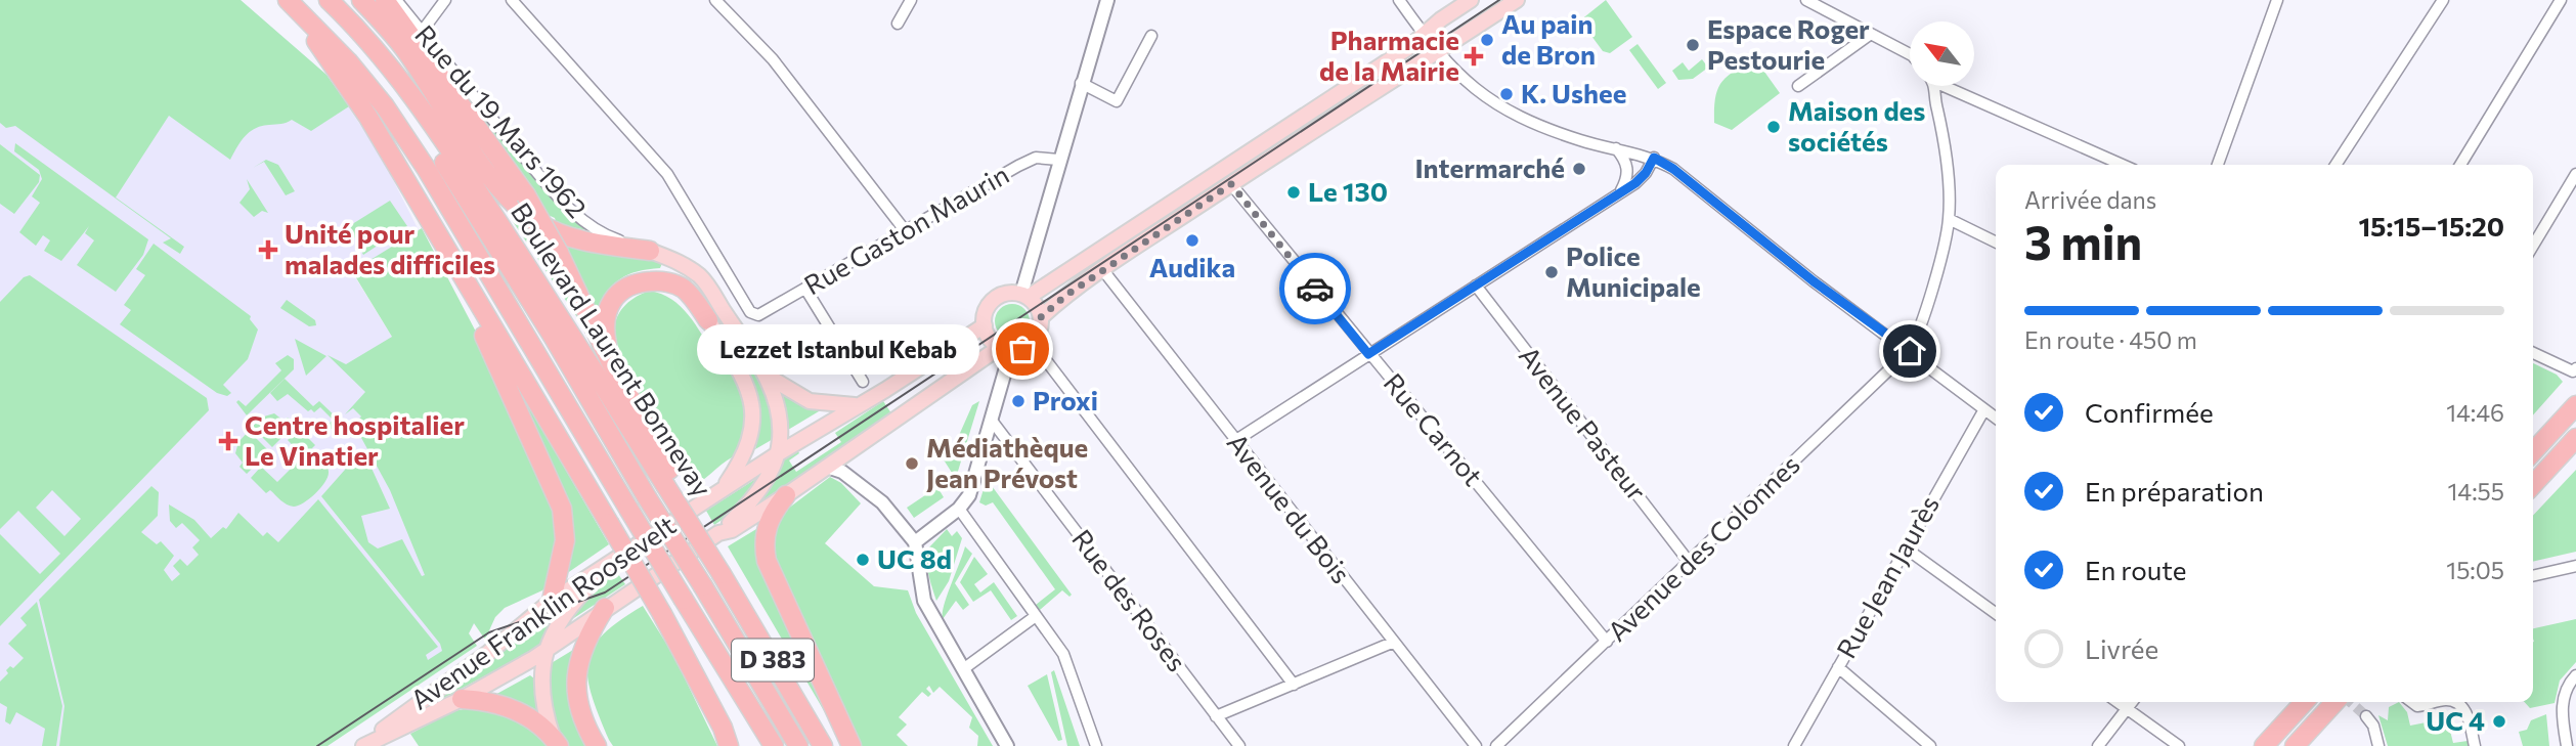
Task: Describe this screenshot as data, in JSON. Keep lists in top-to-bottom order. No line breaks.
{"streets":{"highway":["Boulevard Laurent Bonnevay","D 383"],"main road":["Avenue Franklin Roosevelt"],"street":["Rue du 19 Mars 1962","Rue Gaston Maurin","Avenue Pasteur","Rue Carnot","Avenue du Bois","Avenue des Colonnes","Rue Jean Jaurès","Rue des Roses"]},"crossings":[["Avenue Pasteur","Avenue des Colonnes"],["Rue Carnot","Avenue des Colonnes"]],"places":{"other":["Au pain de Bron","Espace Roger Pestourie","K. Ushee","Maison des sociétés","Intermarché","Le 130","Audika","Police Municipale","Lezzet Istanbul Kebab","Proxi","Médiathèque Jean Prévost","UC 8d","UC 4"],"health":["Pharmacie de la Mairie","Unité pour malades difficiles","Centre hospitalier Le Vinatier"]},"north":"top left","page":{"heading":["3 min","Arrivée dans","15:15–15:20"],"bar":"En route · 450 m","bubble":"Lezzet Istanbul Kebab","list":[["Confirmée","14:46"],["En préparation","14:55"],["En route","15:05"],"Livrée"]}}
